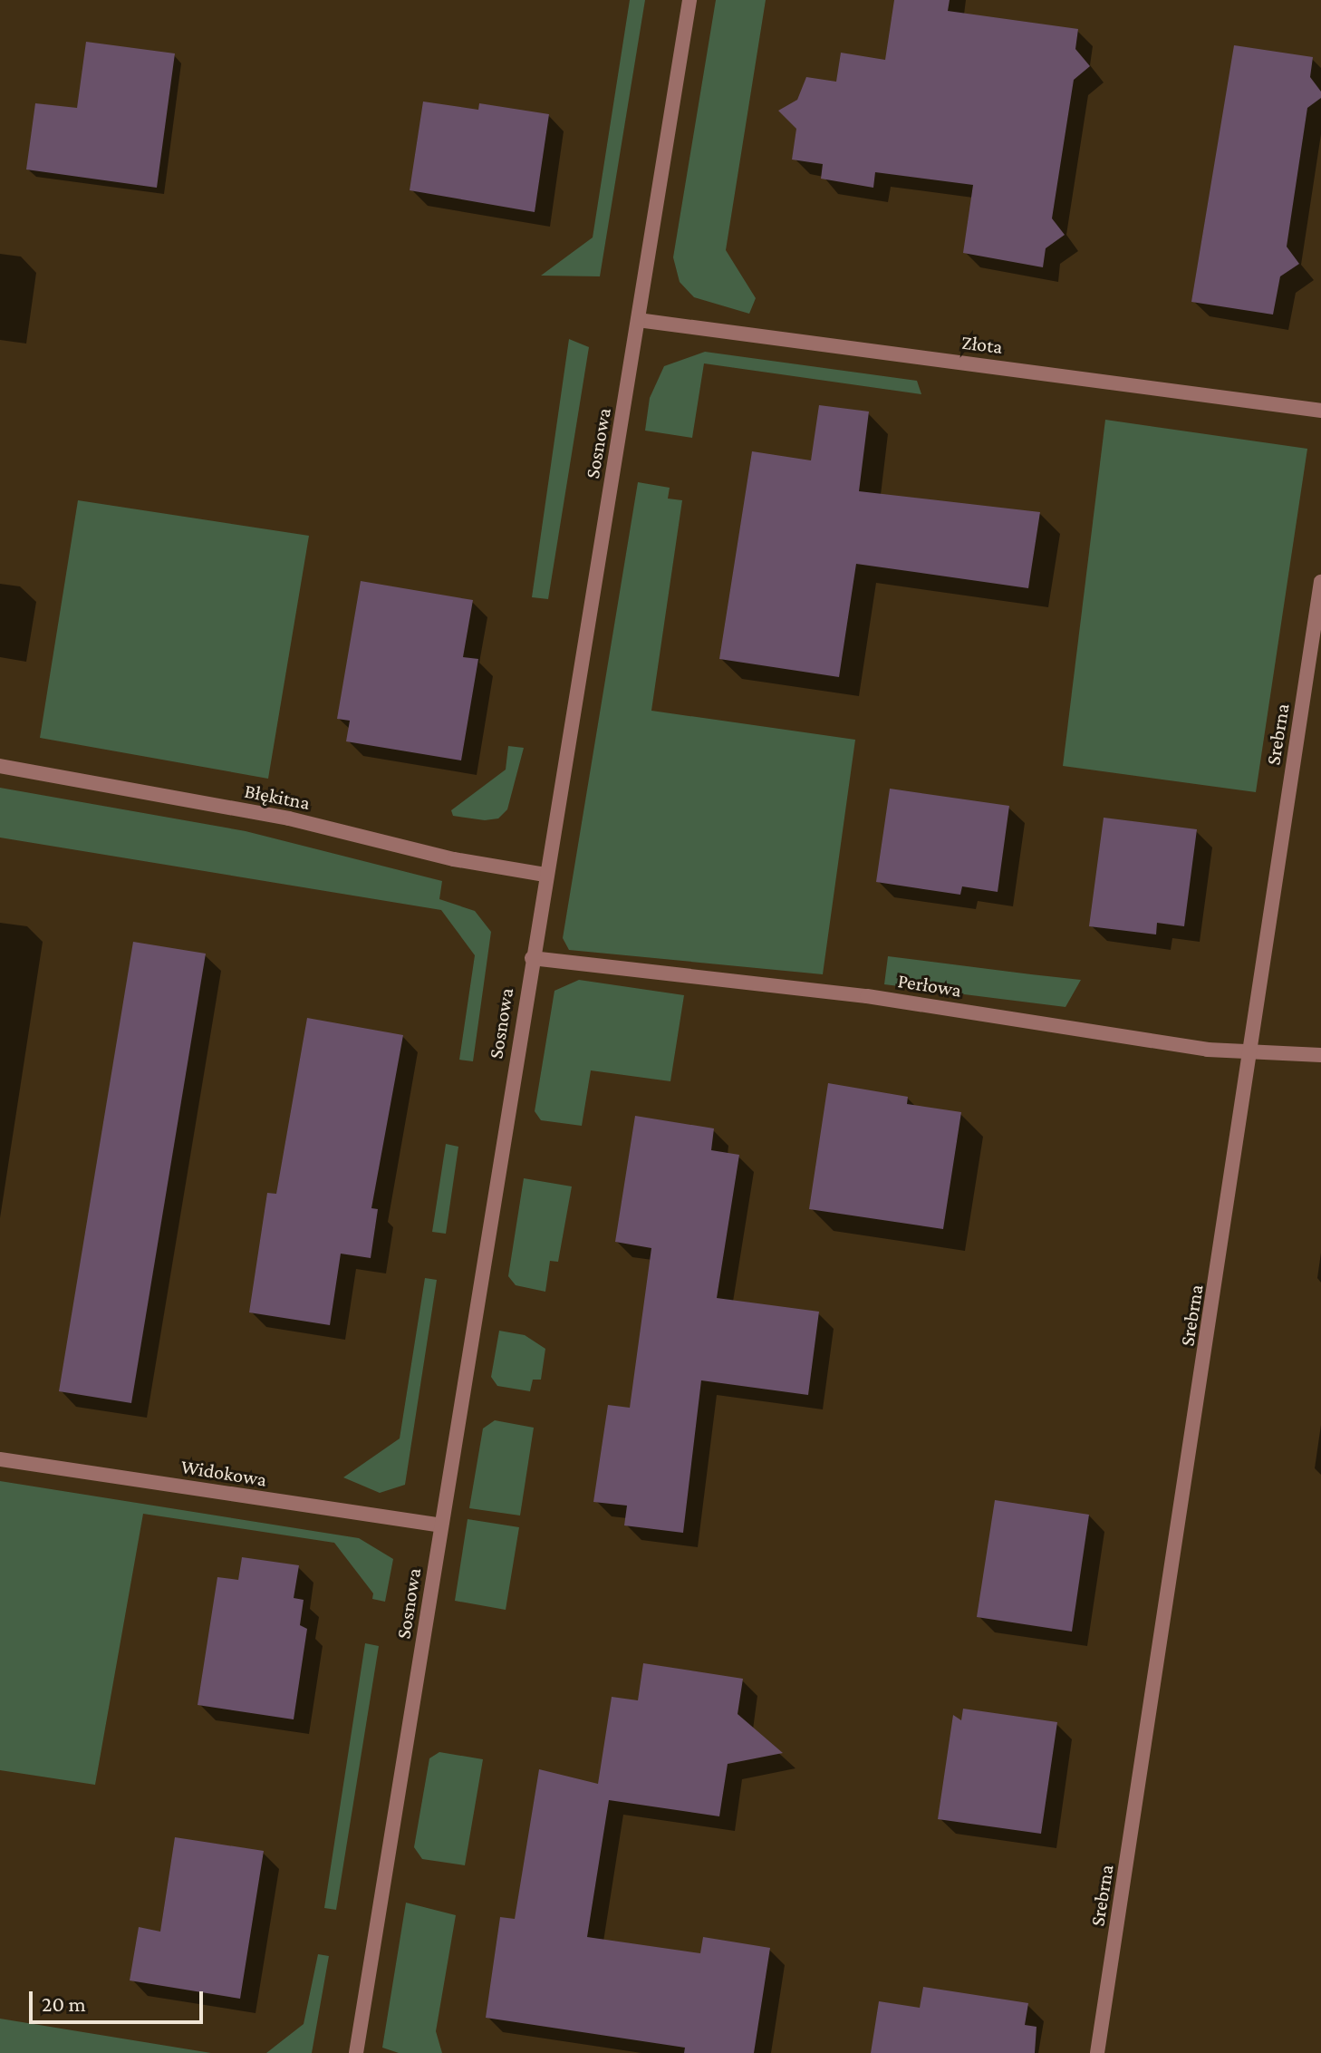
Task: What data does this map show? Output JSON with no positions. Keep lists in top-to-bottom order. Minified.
{"streets":{"street":["Złota","Sosnowa","Srebrna","Błękitna","Perłowa","Widokowa"]},"crossings":[["Złota","Sosnowa"],["Sosnowa","Błękitna"],["Sosnowa","Perłowa"],["Sosnowa","Widokowa"],["Srebrna","Perłowa"]],"scale_bar":"20 m"}
